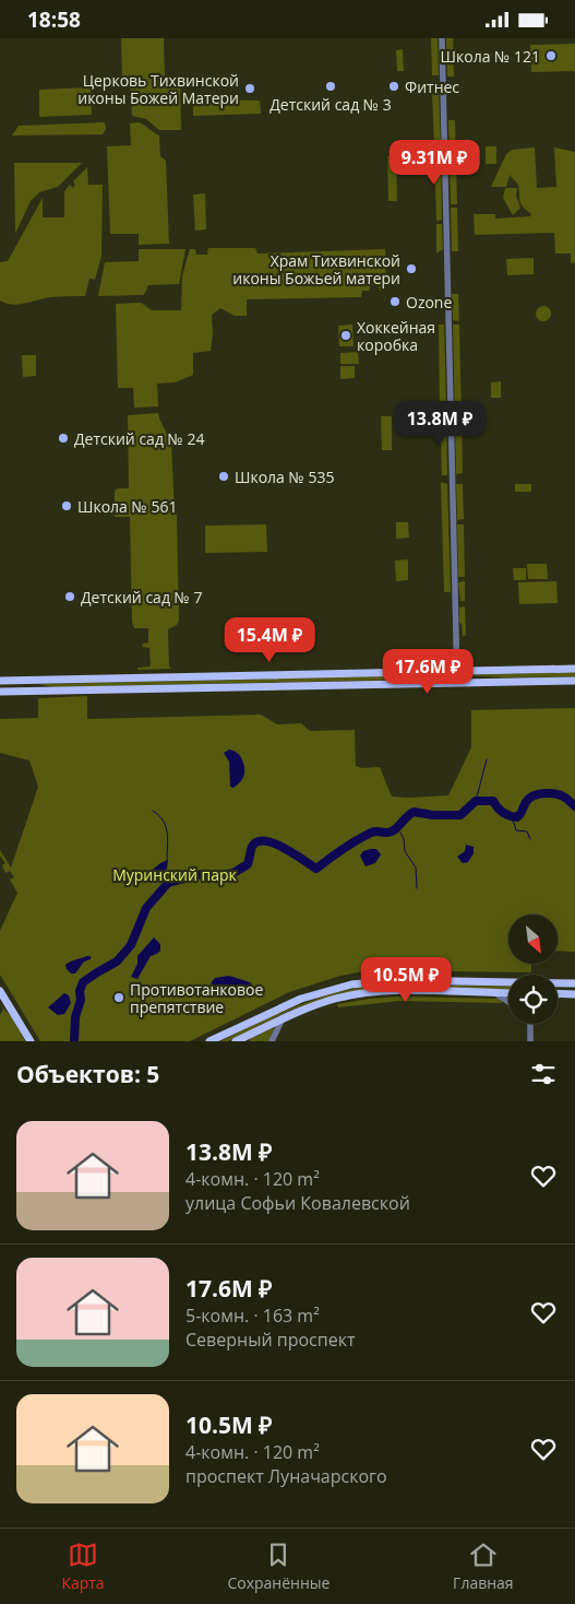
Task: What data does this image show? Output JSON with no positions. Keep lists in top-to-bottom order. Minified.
{"parks":["Муринский парк"],"places":["Школа № 121","Детский сад № 3","Фитнес","Церковь Тихвинской иконы Божей Матери","Храм Тихвинской иконы Божьей матери","Ozone","Хоккейная коробка","Детский сад № 24","Школа № 535","Школа № 561","Детский сад № 7","Противотанковое препятствие"],"north":"bottom right","page":{"status":"18:58","price":["9.31M ₽","13.8M ₽","15.4M ₽","17.6M ₽","10.5M ₽"],"heading":"Объектов: 5","list":[{"name":"13.8M ₽","note":"4-комн. · 120 m² · улица Софьи Ковалевской"},{"name":"17.6M ₽","note":"5-комн. · 163 m² · Северный проспект"},{"name":"10.5M ₽","note":"4-комн. · 120 m² · проспект Луначарского"}],"tabs":["Карта","Сохранённые","Главная"]}}
